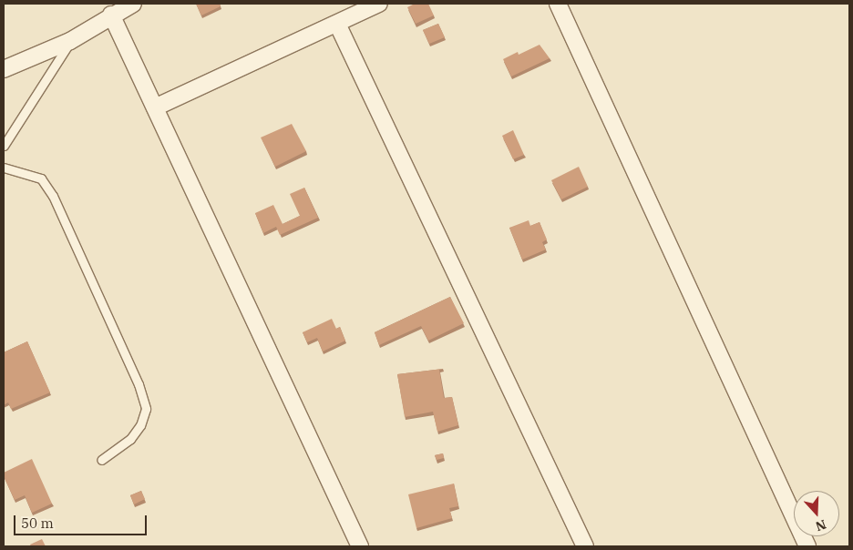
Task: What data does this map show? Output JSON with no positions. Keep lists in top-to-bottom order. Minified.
{"scale_bar":"50 m","north":"bottom"}
